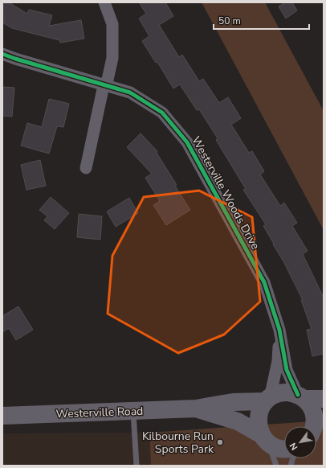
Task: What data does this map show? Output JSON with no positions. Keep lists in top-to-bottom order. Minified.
{"streets":{"main road":["Westerville Road"],"street":["Westerville Woods Drive"]},"crossings":[["Westerville Woods Drive","Westerville Road"]],"places":["Kilbourne Run Sports Park"],"scale_bar":"50 m","north":"bottom left"}
